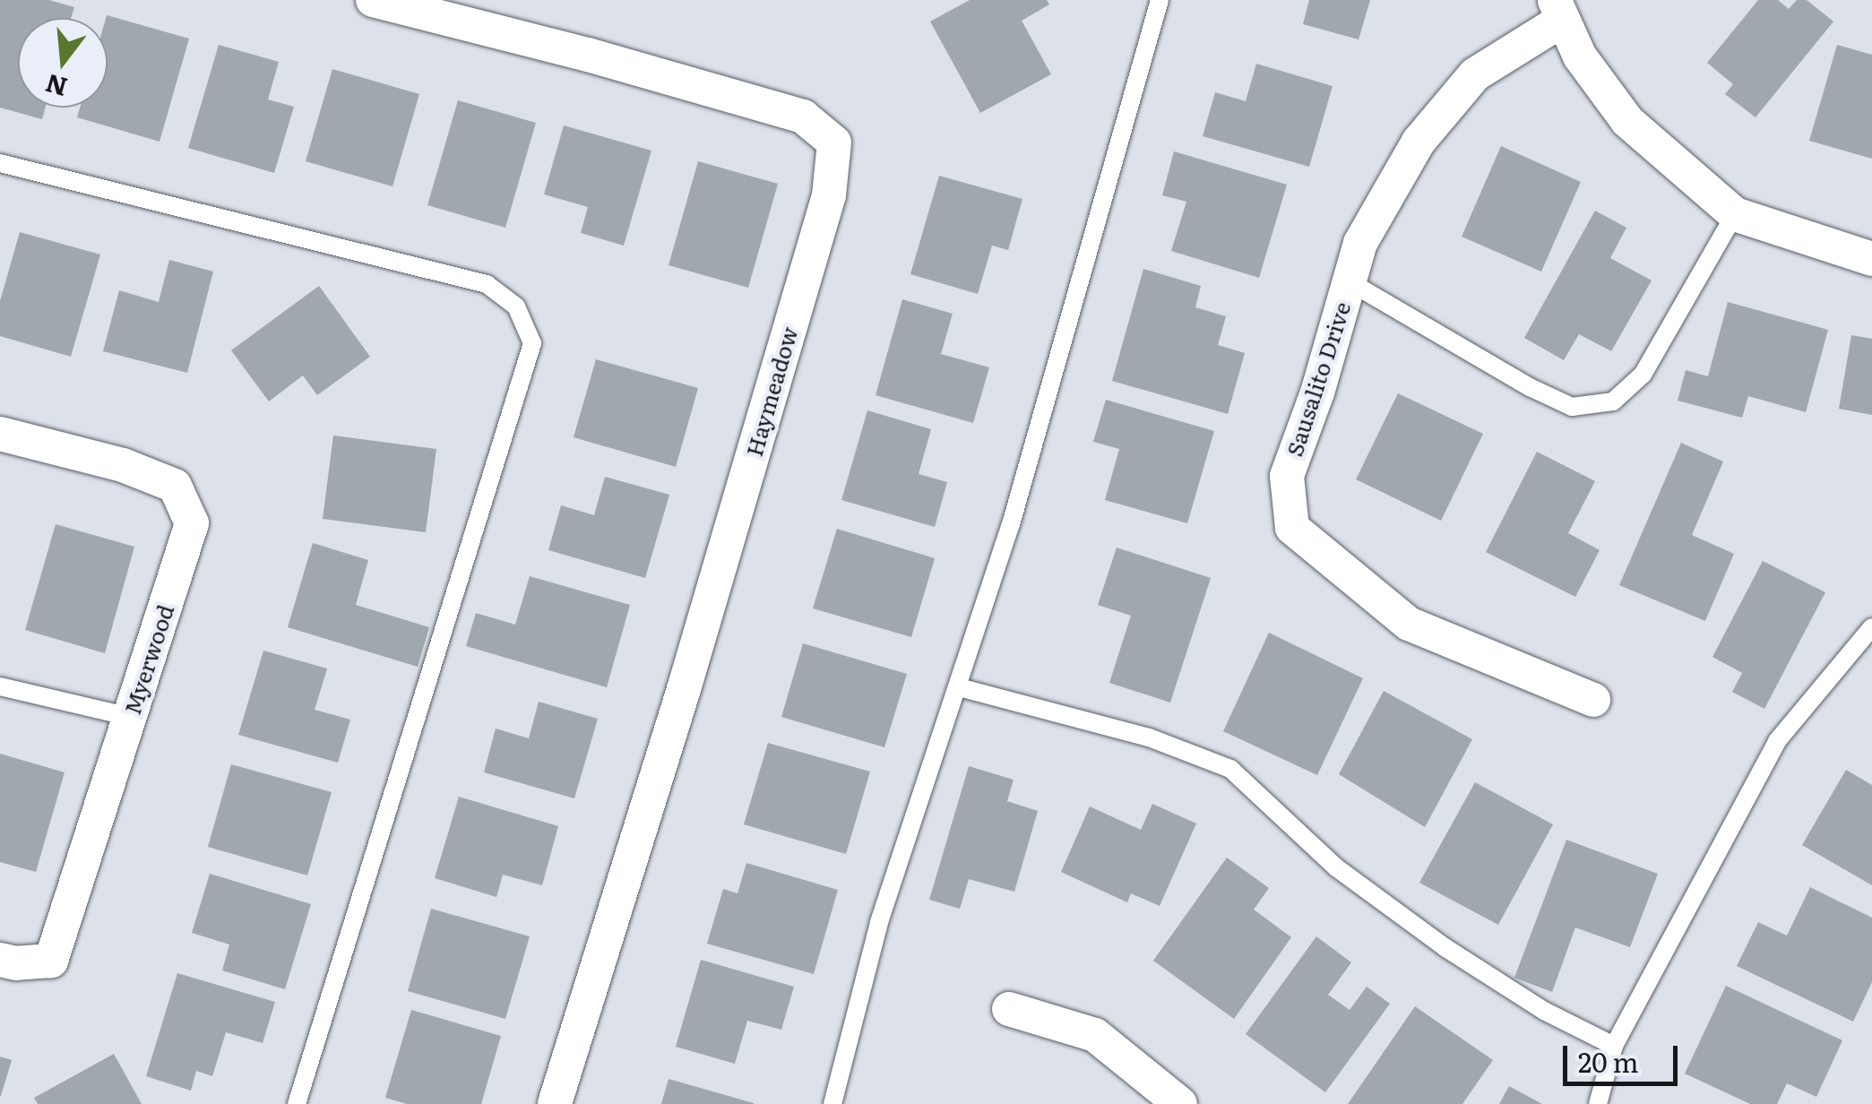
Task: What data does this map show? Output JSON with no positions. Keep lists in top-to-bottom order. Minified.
{"streets":{"street":["Sausalito Drive","Haymeadow","Myerwood"]},"scale_bar":"20 m","north":"bottom"}
